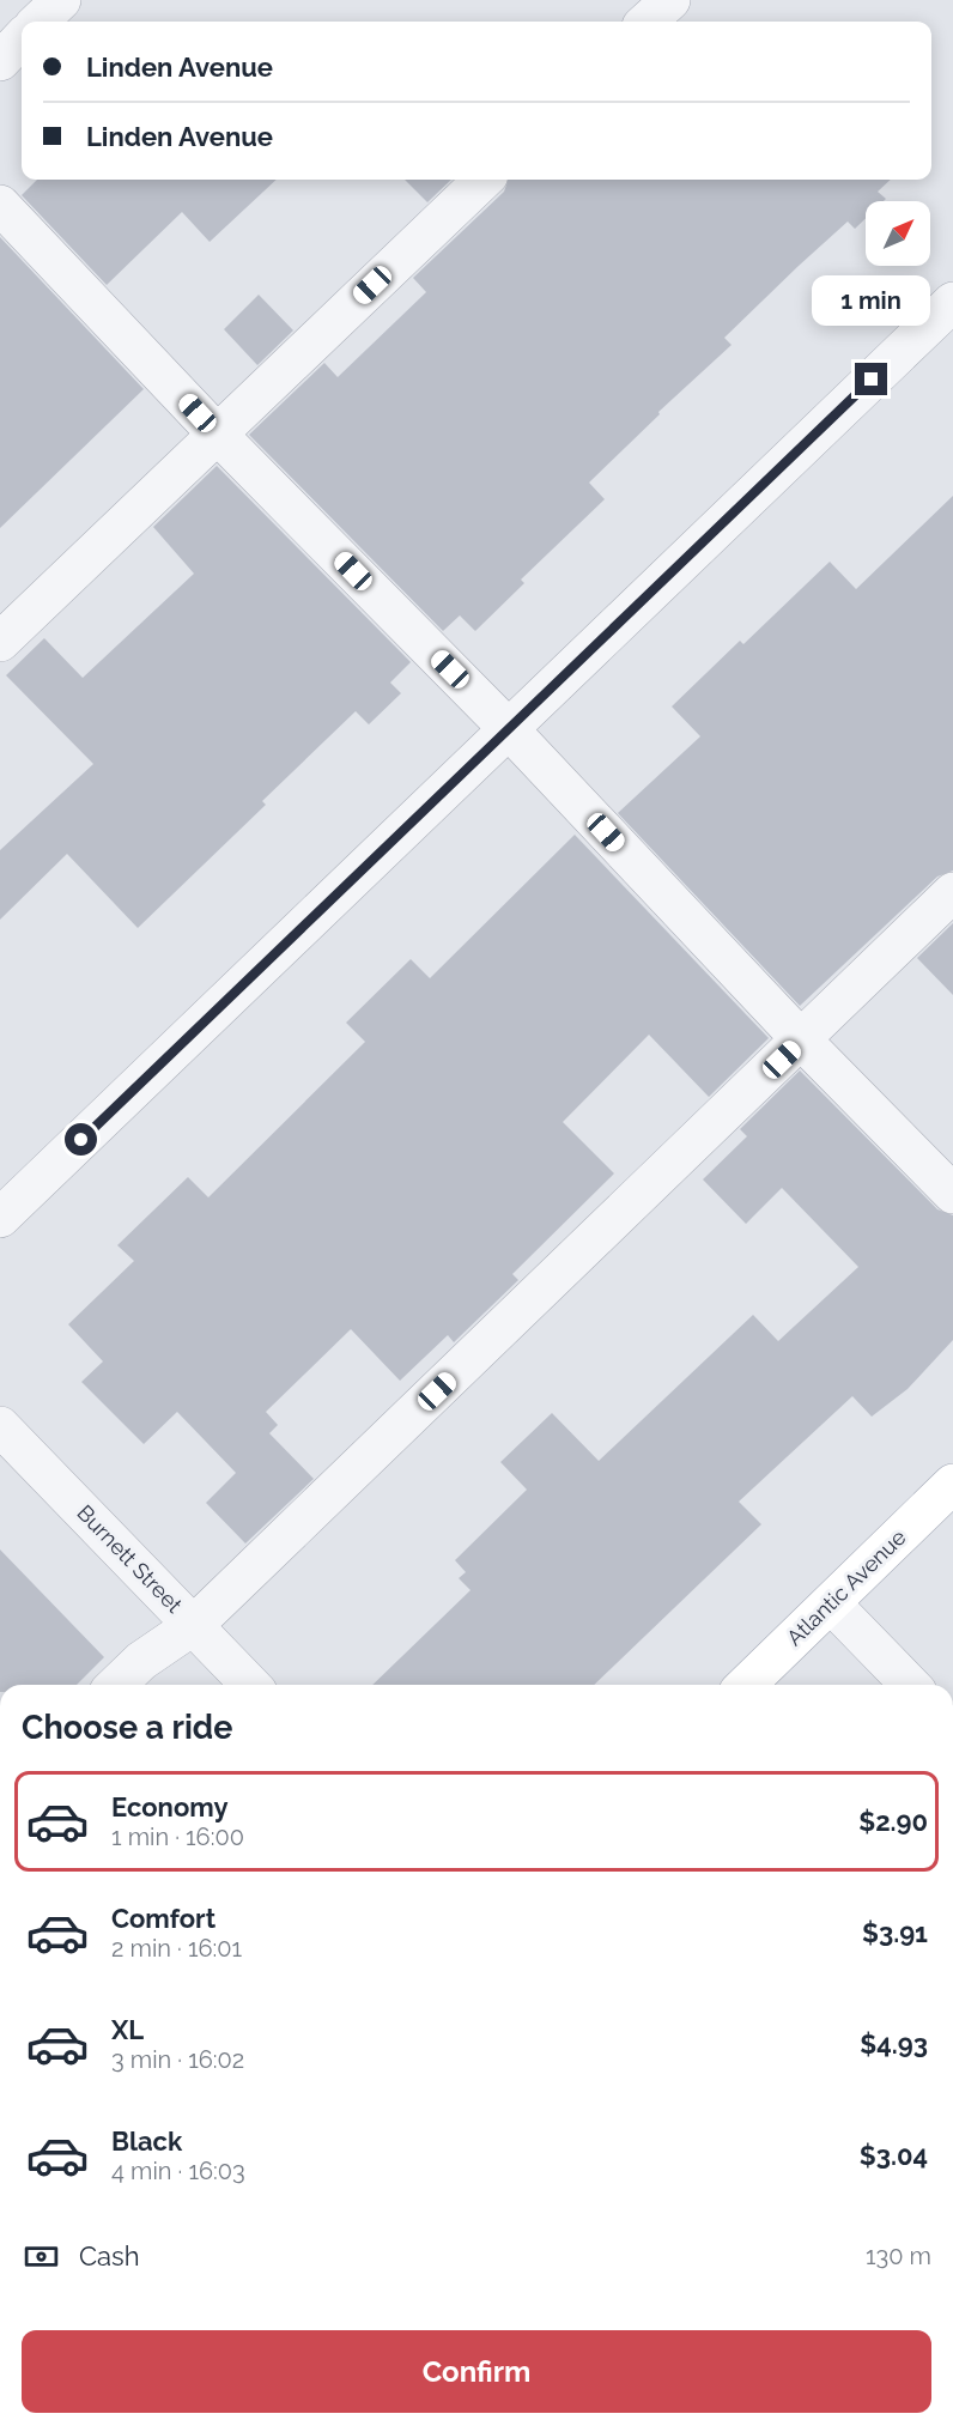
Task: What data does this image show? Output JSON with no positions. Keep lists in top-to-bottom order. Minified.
{"streets":{"main road":["Atlantic Avenue"],"street":["Burnett Street"]},"north":"top right","page":{"banner":["Linden Avenue","Linden Avenue"],"bubble":"1 min","heading":"Choose a ride","list":[{"name":"Economy","note":"1 min · 16:00","value":"$2.90"},{"name":"Comfort","note":"2 min · 16:01","value":"$3.91"},{"name":"XL","note":"3 min · 16:02","value":"$4.93"},{"name":"Black","note":"4 min · 16:03","value":"$3.04"}],"pay":["Cash","130 m"],"buttons":"Confirm"}}
